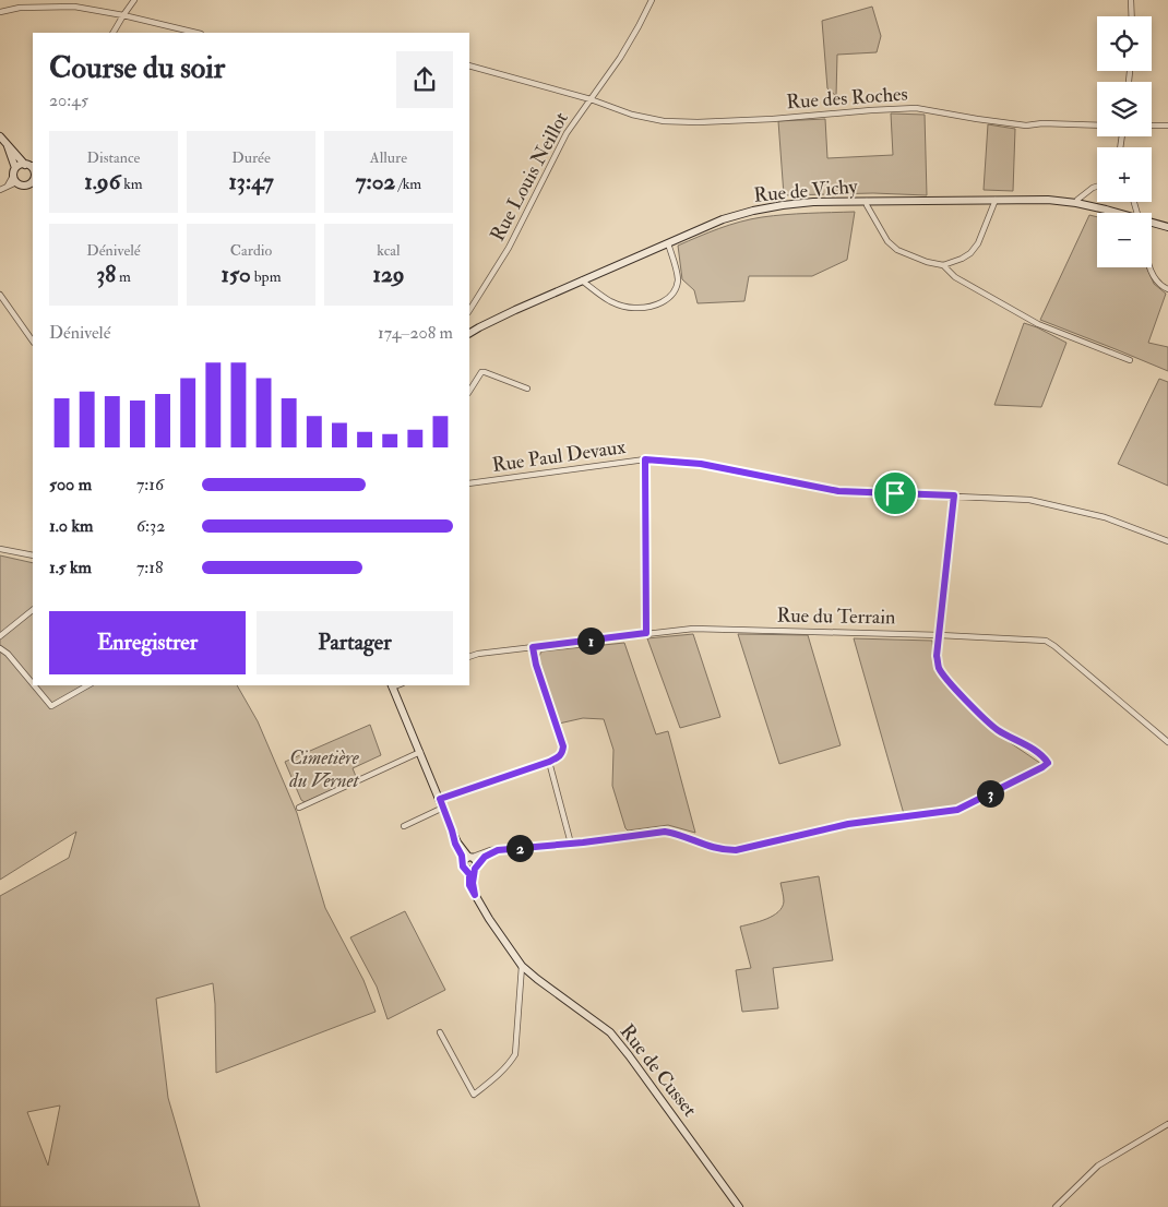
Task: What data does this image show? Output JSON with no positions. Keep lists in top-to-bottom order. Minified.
{"streets":{"street":["Rue des Roches","Rue Louis Neillot","Rue de Vichy","Rue Paul Devaux","Rue du Terrain","Rue de Cusset"]},"crossings":[["Rue des Roches","Rue Louis Neillot"]],"parks":["Cimetière du Vernet"],"page":{"map_buttons":["+","−"],"heading":["Course du soir","20:45"],"stats":[["Distance","1.96 km"],["Durée","13:47"],["Allure","7:02 /km"],["Dénivelé","38 m"],["Cardio","150 bpm"],["kcal","129"]],"chart":["Dénivelé","174–208 m"],"list":[{"name":"500 m","note":"7:16"},{"name":"1.0 km","note":"6:32"},{"name":"1.5 km","note":"7:18"}],"buttons":["Enregistrer","Partager"],"pins":["1","3","2"]}}
